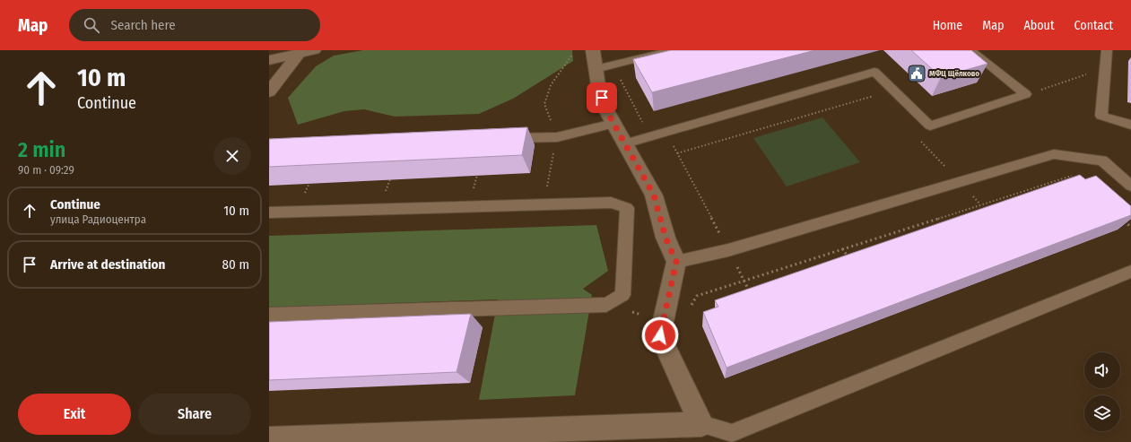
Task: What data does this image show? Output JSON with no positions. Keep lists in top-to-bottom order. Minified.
{"places":{"public building":["МФЦ Щёлково"]},"page":{"header":"Map","search":"Search here","nav":["Home","Map","About","Contact"],"turn":["10 m","Continue"],"heading":["2 min","90 m · 09:29"],"list":[{"name":"Continue","note":"улица Радиоцентра","value":"10 m"},{"name":"Arrive at destination","value":"80 m"}],"buttons":["Exit","Share"]}}
